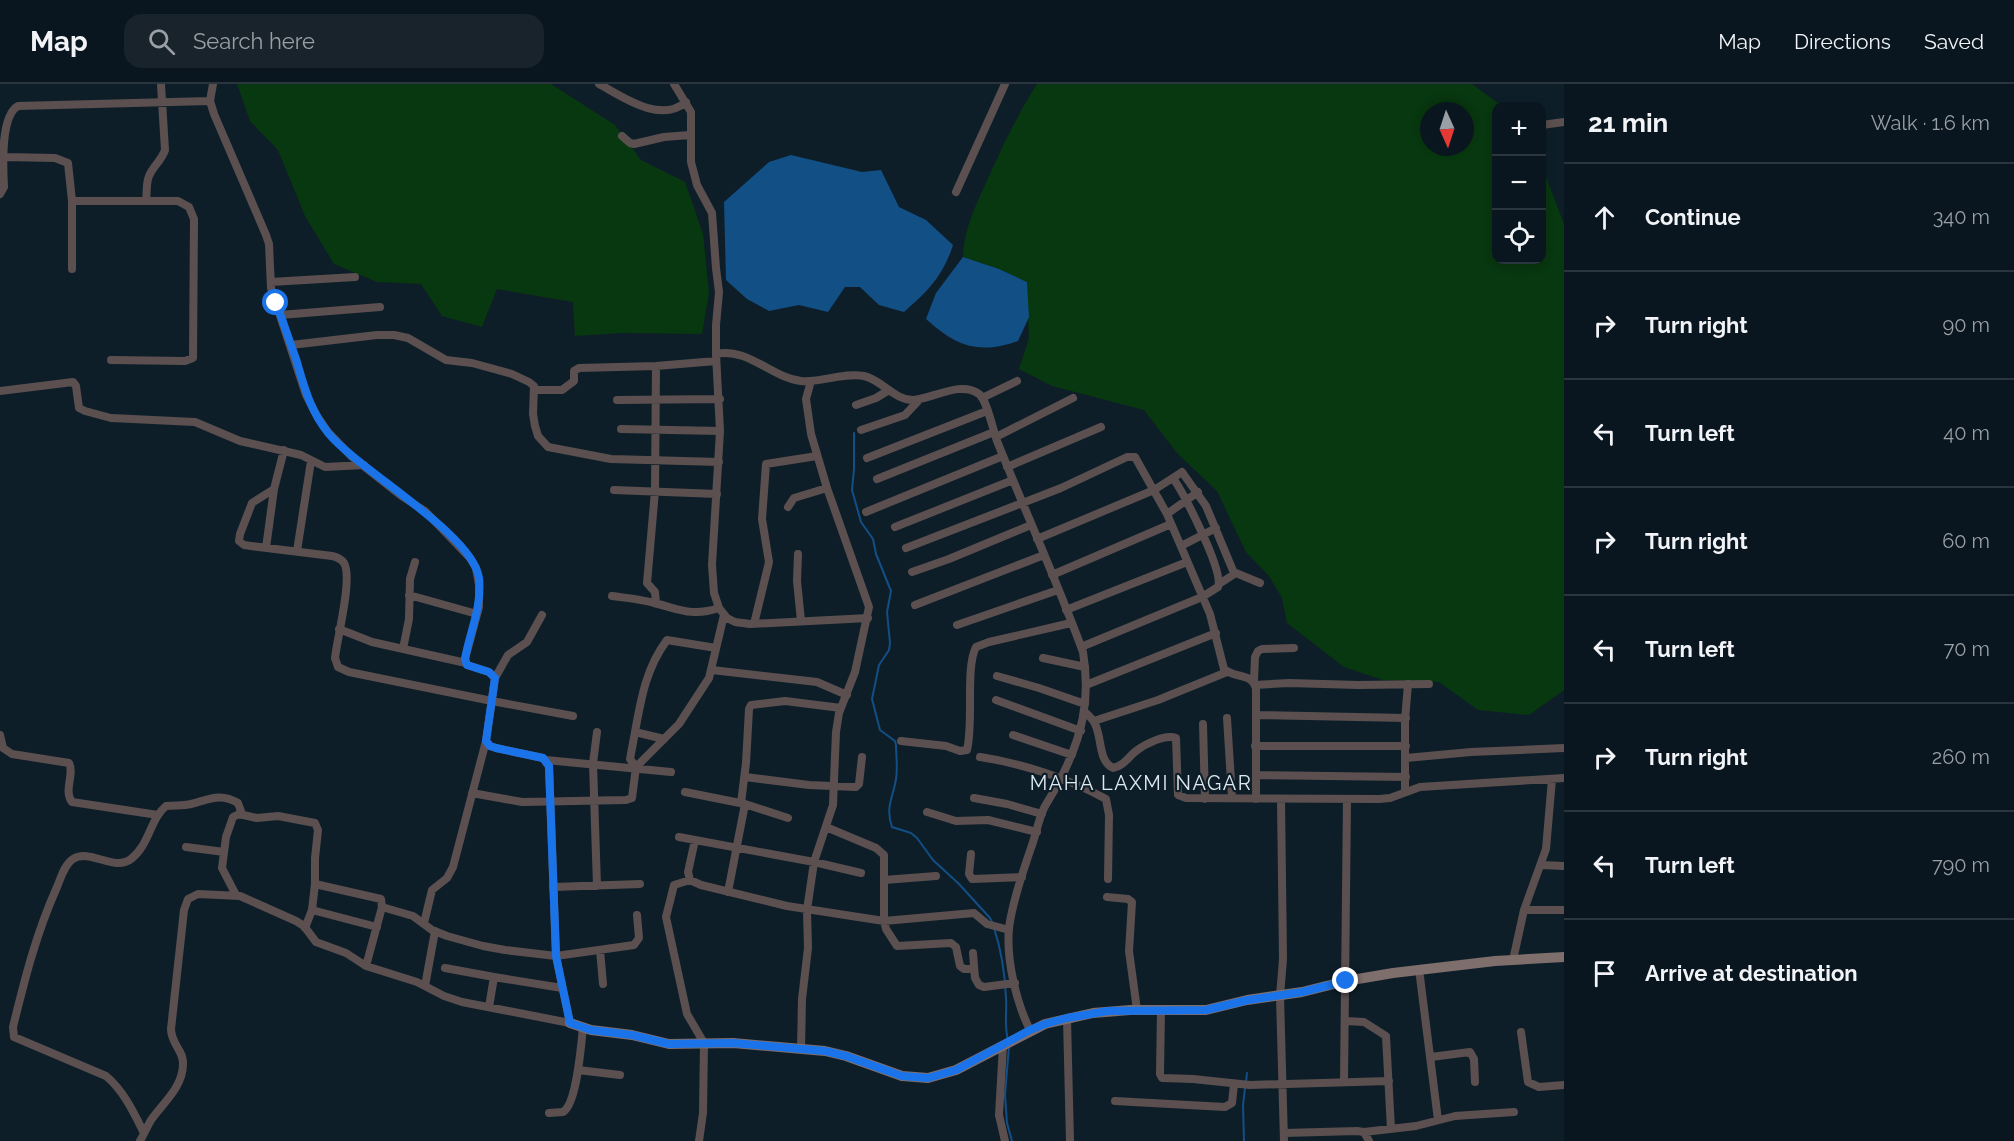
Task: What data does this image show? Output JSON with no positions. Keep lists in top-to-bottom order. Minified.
{"districts":["MAHA LAXMI NAGAR"],"north":"bottom","page":{"header":"Map","search":"Search here","nav":["Map","Directions","Saved"],"heading":["21 min","Walk · 1.6 km"],"map_buttons":["+","−"],"list":[["Continue","340 m"],["Turn right","90 m"],["Turn left","40 m"],["Turn right","60 m"],["Turn left","70 m"],["Turn right","260 m"],["Turn left","790 m"],"Arrive at destination"]}}
